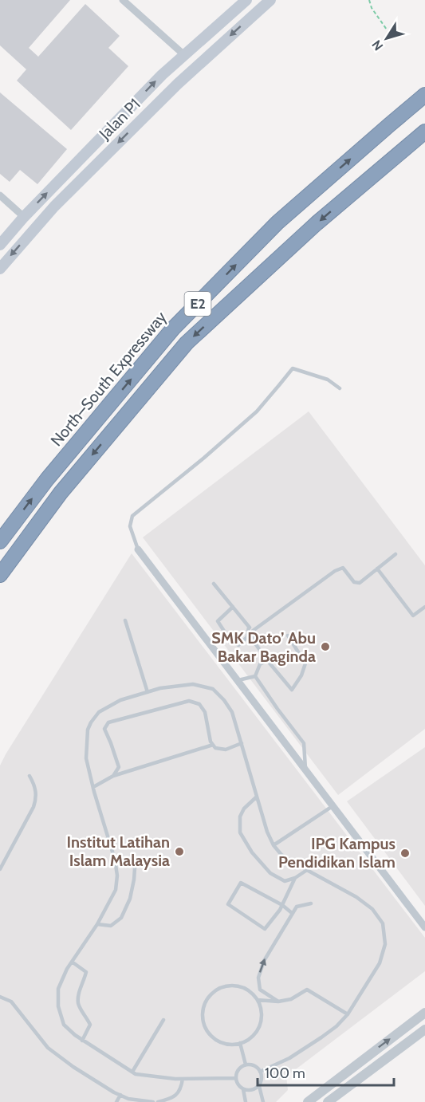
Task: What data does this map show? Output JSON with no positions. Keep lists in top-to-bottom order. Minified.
{"streets":{"highway":["E2","North–South Expressway"],"main road":["Jalan P1"]},"places":["SMK Dato’ Abu Bakar Baginda","Institut Latihan Islam Malaysia","IPG Kampus Pendidikan Islam"],"scale_bar":"100 m","north":"bottom left"}
